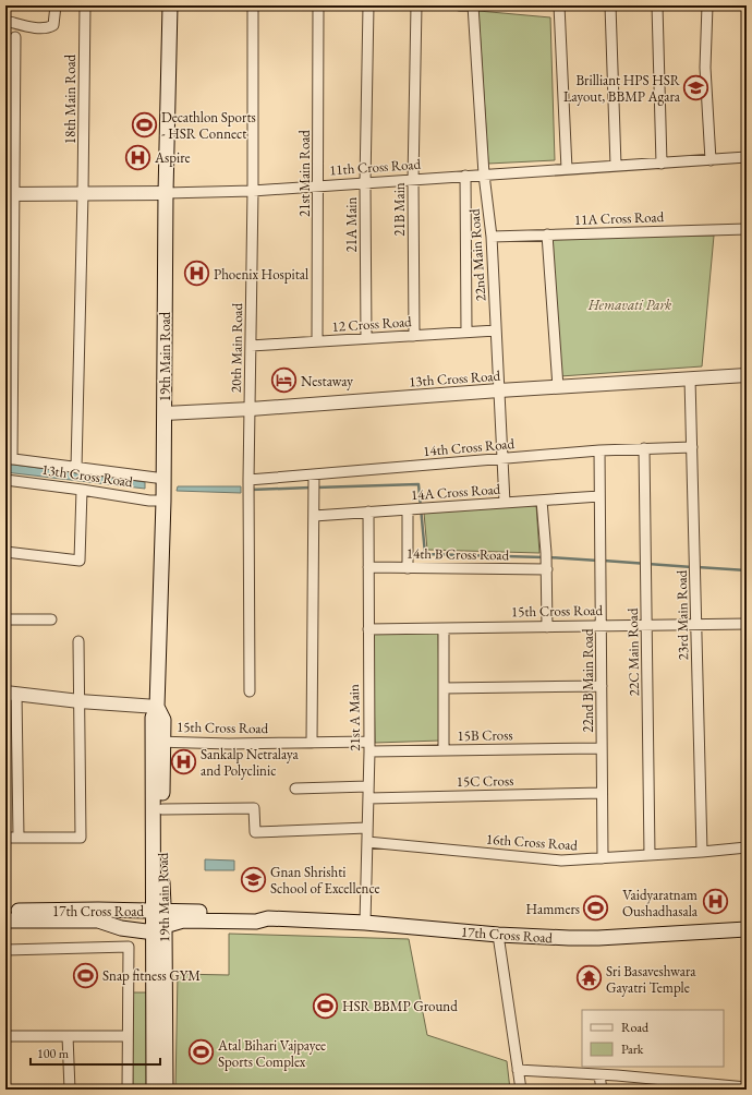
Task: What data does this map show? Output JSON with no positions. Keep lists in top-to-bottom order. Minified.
{"streets":{"main road":["19th Main Road","17th Cross Road"],"street":["18th Main Road","11th Cross Road","21st Main Road","21B Main","11A Cross Road","21A Main","22nd Main Road","12 Cross Road","20th Main Road","13th Cross Road","14th Cross Road","14A Cross Road","14th B Cross Road","15th Cross Road","23rd Main Road","22C Main Road","22nd B Main Road","21st A Main","15B Cross","15C Cross","16th Cross Road"]},"crossings":[["18th Main Road","11th Cross Road"],["11th Cross Road","21st Main Road"],["11th Cross Road","21B Main"],["11th Cross Road","21A Main"],["11th Cross Road","22nd Main Road"],["11th Cross Road","20th Main Road"],["11th Cross Road","19th Main Road"],["21st Main Road","12 Cross Road"],["21B Main","12 Cross Road"],["11A Cross Road","22nd Main Road"],["21A Main","12 Cross Road"],["22nd Main Road","12 Cross Road"],["22nd Main Road","13th Cross Road"],["22nd Main Road","14th Cross Road"],["22nd Main Road","14A Cross Road"],["12 Cross Road","20th Main Road"],["20th Main Road","13th Cross Road"],["20th Main Road","14th Cross Road"],["19th Main Road","13th Cross Road"],["19th Main Road","15th Cross Road"],["19th Main Road","17th Cross Road"],["13th Cross Road","23rd Main Road"],["14th Cross Road","23rd Main Road"],["14th Cross Road","22C Main Road"],["14th Cross Road","22nd B Main Road"],["14A Cross Road","22nd B Main Road"],["14A Cross Road","21st A Main"],["14th B Cross Road","21st A Main"],["15th Cross Road","23rd Main Road"],["15th Cross Road","22C Main Road"],["15th Cross Road","22nd B Main Road"],["15th Cross Road","21st A Main"],["15th Cross Road","15B Cross"],["23rd Main Road","16th Cross Road"],["22C Main Road","16th Cross Road"],["22nd B Main Road","15B Cross"],["22nd B Main Road","15C Cross"],["22nd B Main Road","16th Cross Road"],["21st A Main","15B Cross"],["21st A Main","15C Cross"],["21st A Main","16th Cross Road"],["21st A Main","17th Cross Road"]],"parks":["Hemavati Park"],"places":{"school or university":["Brilliant HPS HSR Layout, BBMP Agara","Gnan Shrishti School of Excellence"],"sports":["Decathlon Sports - HSR Connect","Hammers","Snap fitness GYM","HSR BBMP Ground","Atal Bihari Vajpayee Sports Complex"],"hospital":["Aspire","Phoenix Hospital","Sankalp Netralaya and Polyclinic","Vaidyaratnam Oushadhasala"],"hotel":["Nestaway"],"temple":["Sri Basaveshwara Gayatri Temple"]},"legend":["Road","Park"],"scale_bar":"100 m"}
